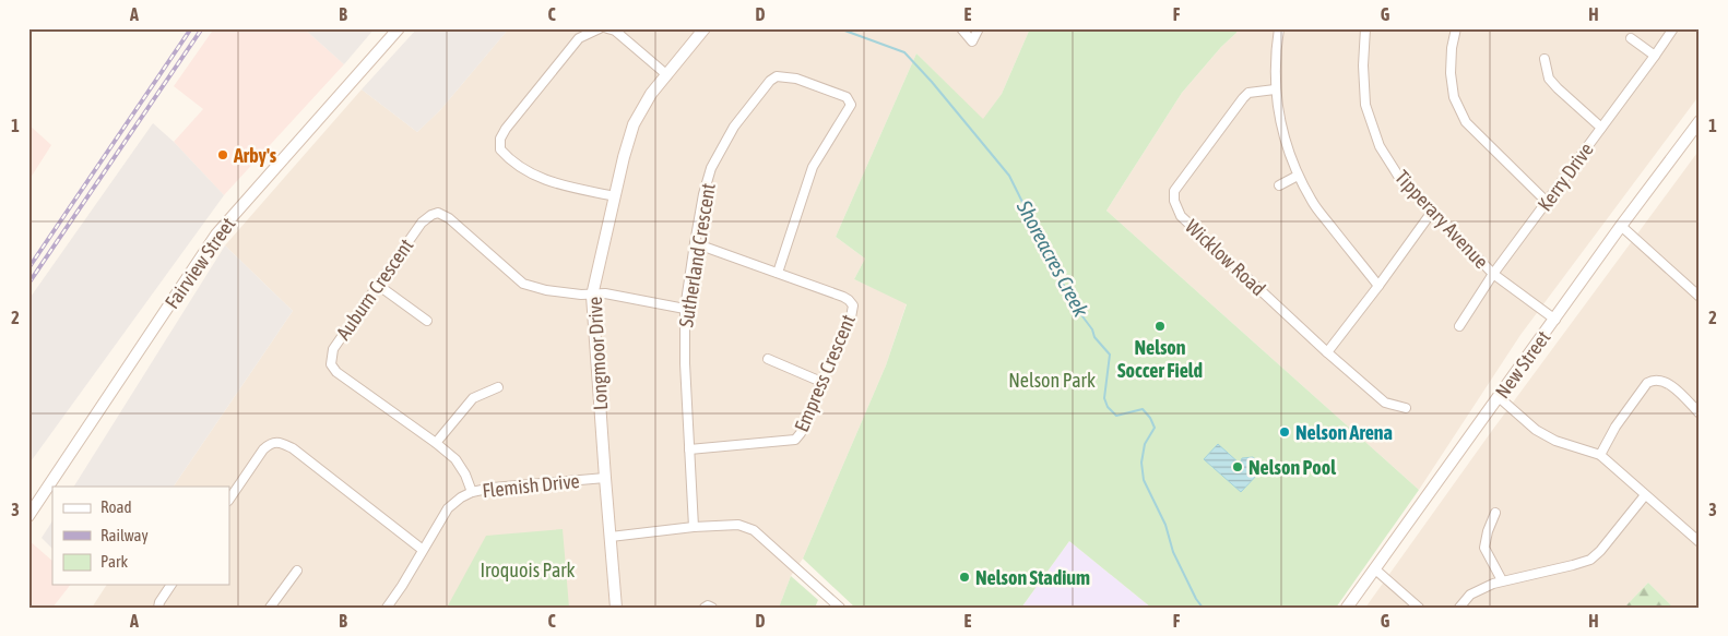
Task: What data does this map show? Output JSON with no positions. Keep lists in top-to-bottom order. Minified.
{"streets":{"main road":["Fairview Street","Longmoor Drive","New Street"],"street":["Kerry Drive","Tipperary Avenue","Sutherland Crescent","Wicklow Road","Auburn Crescent","Empress Crescent","Flemish Drive"]},"crossings":[["Kerry Drive","Tipperary Avenue"],["Tipperary Avenue","New Street"],["Sutherland Crescent","Empress Crescent"],["Auburn Crescent","Longmoor Drive"],["Auburn Crescent","Flemish Drive"],["Longmoor Drive","Flemish Drive"]],"water":["Shoreacres Creek"],"parks":["Nelson Park","Iroquois Park"],"places":["Arby's","Nelson Soccer Field","Nelson Arena","Nelson Pool","Nelson Stadium"],"legend":["Road","Railway","Park"],"grid":{"columns":["A","B","C","D","E","F","G","H"],"rows":["1","2","3"]}}
